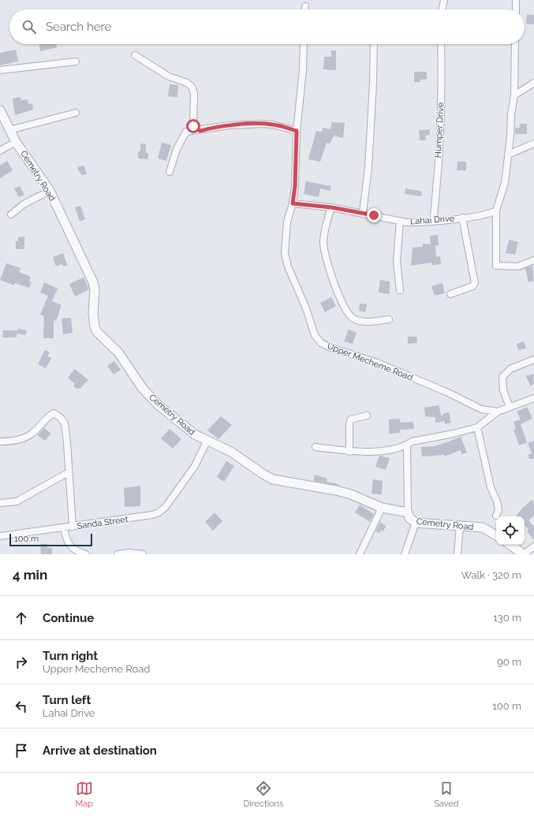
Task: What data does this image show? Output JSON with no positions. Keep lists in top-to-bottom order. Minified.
{"streets":{"street":["Humper Drive","Cemetry Road","Lahai Drive","Upper Mecheme Road","Sanda Street"]},"crossings":[["Humper Drive","Lahai Drive"],["Cemetry Road","Sanda Street"],["Lahai Drive","Upper Mecheme Road"]],"scale_bar":"100 m","page":{"search":"Search here","scale":"100 m","heading":["4 min","Walk · 320 m"],"list":[["Continue","130 m"],["Turn right","Upper Mecheme Road","90 m"],["Turn left","Lahai Drive","100 m"],"Arrive at destination"],"nav":["Map","Directions","Saved"]}}
